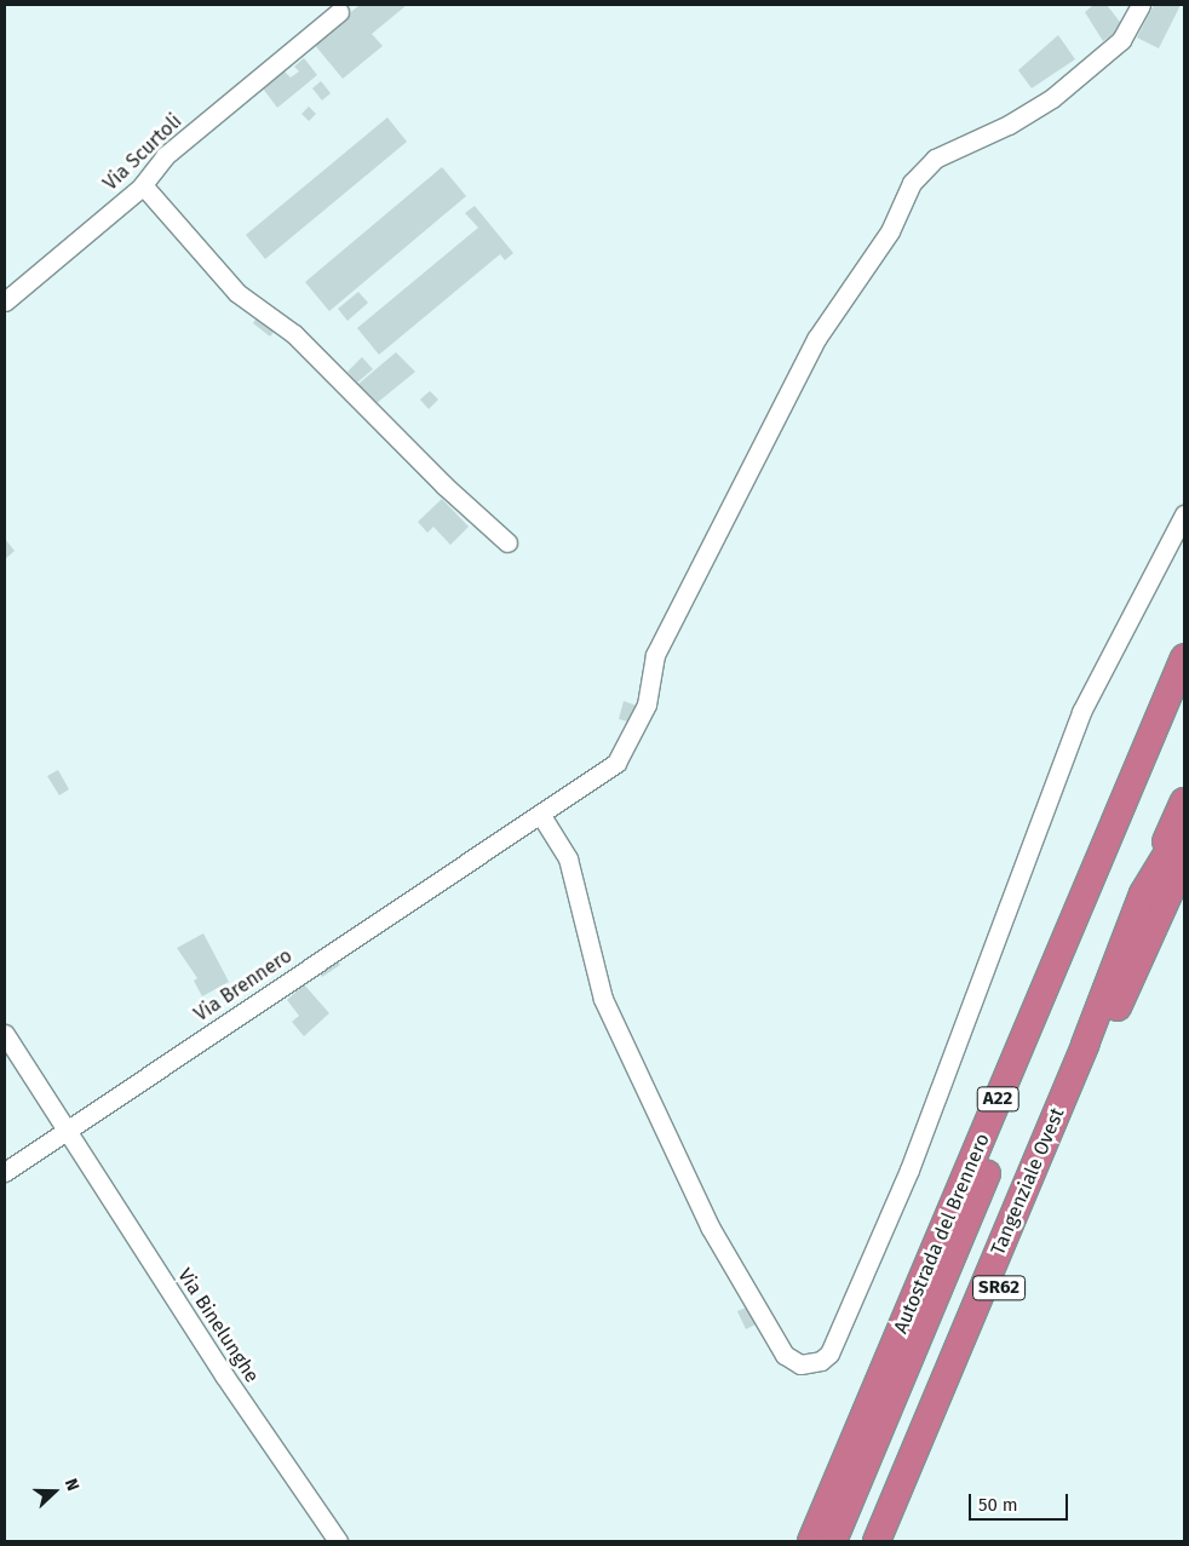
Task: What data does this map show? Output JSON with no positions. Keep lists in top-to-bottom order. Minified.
{"streets":{"highway":["A22","Tangenziale Ovest","Autostrada del Brennero","SR62"],"street":["Via Scurtoli","Via Brennero","Via Binelunghe"]},"crossings":[["Via Brennero","Via Binelunghe"]],"scale_bar":"50 m","north":"right"}
